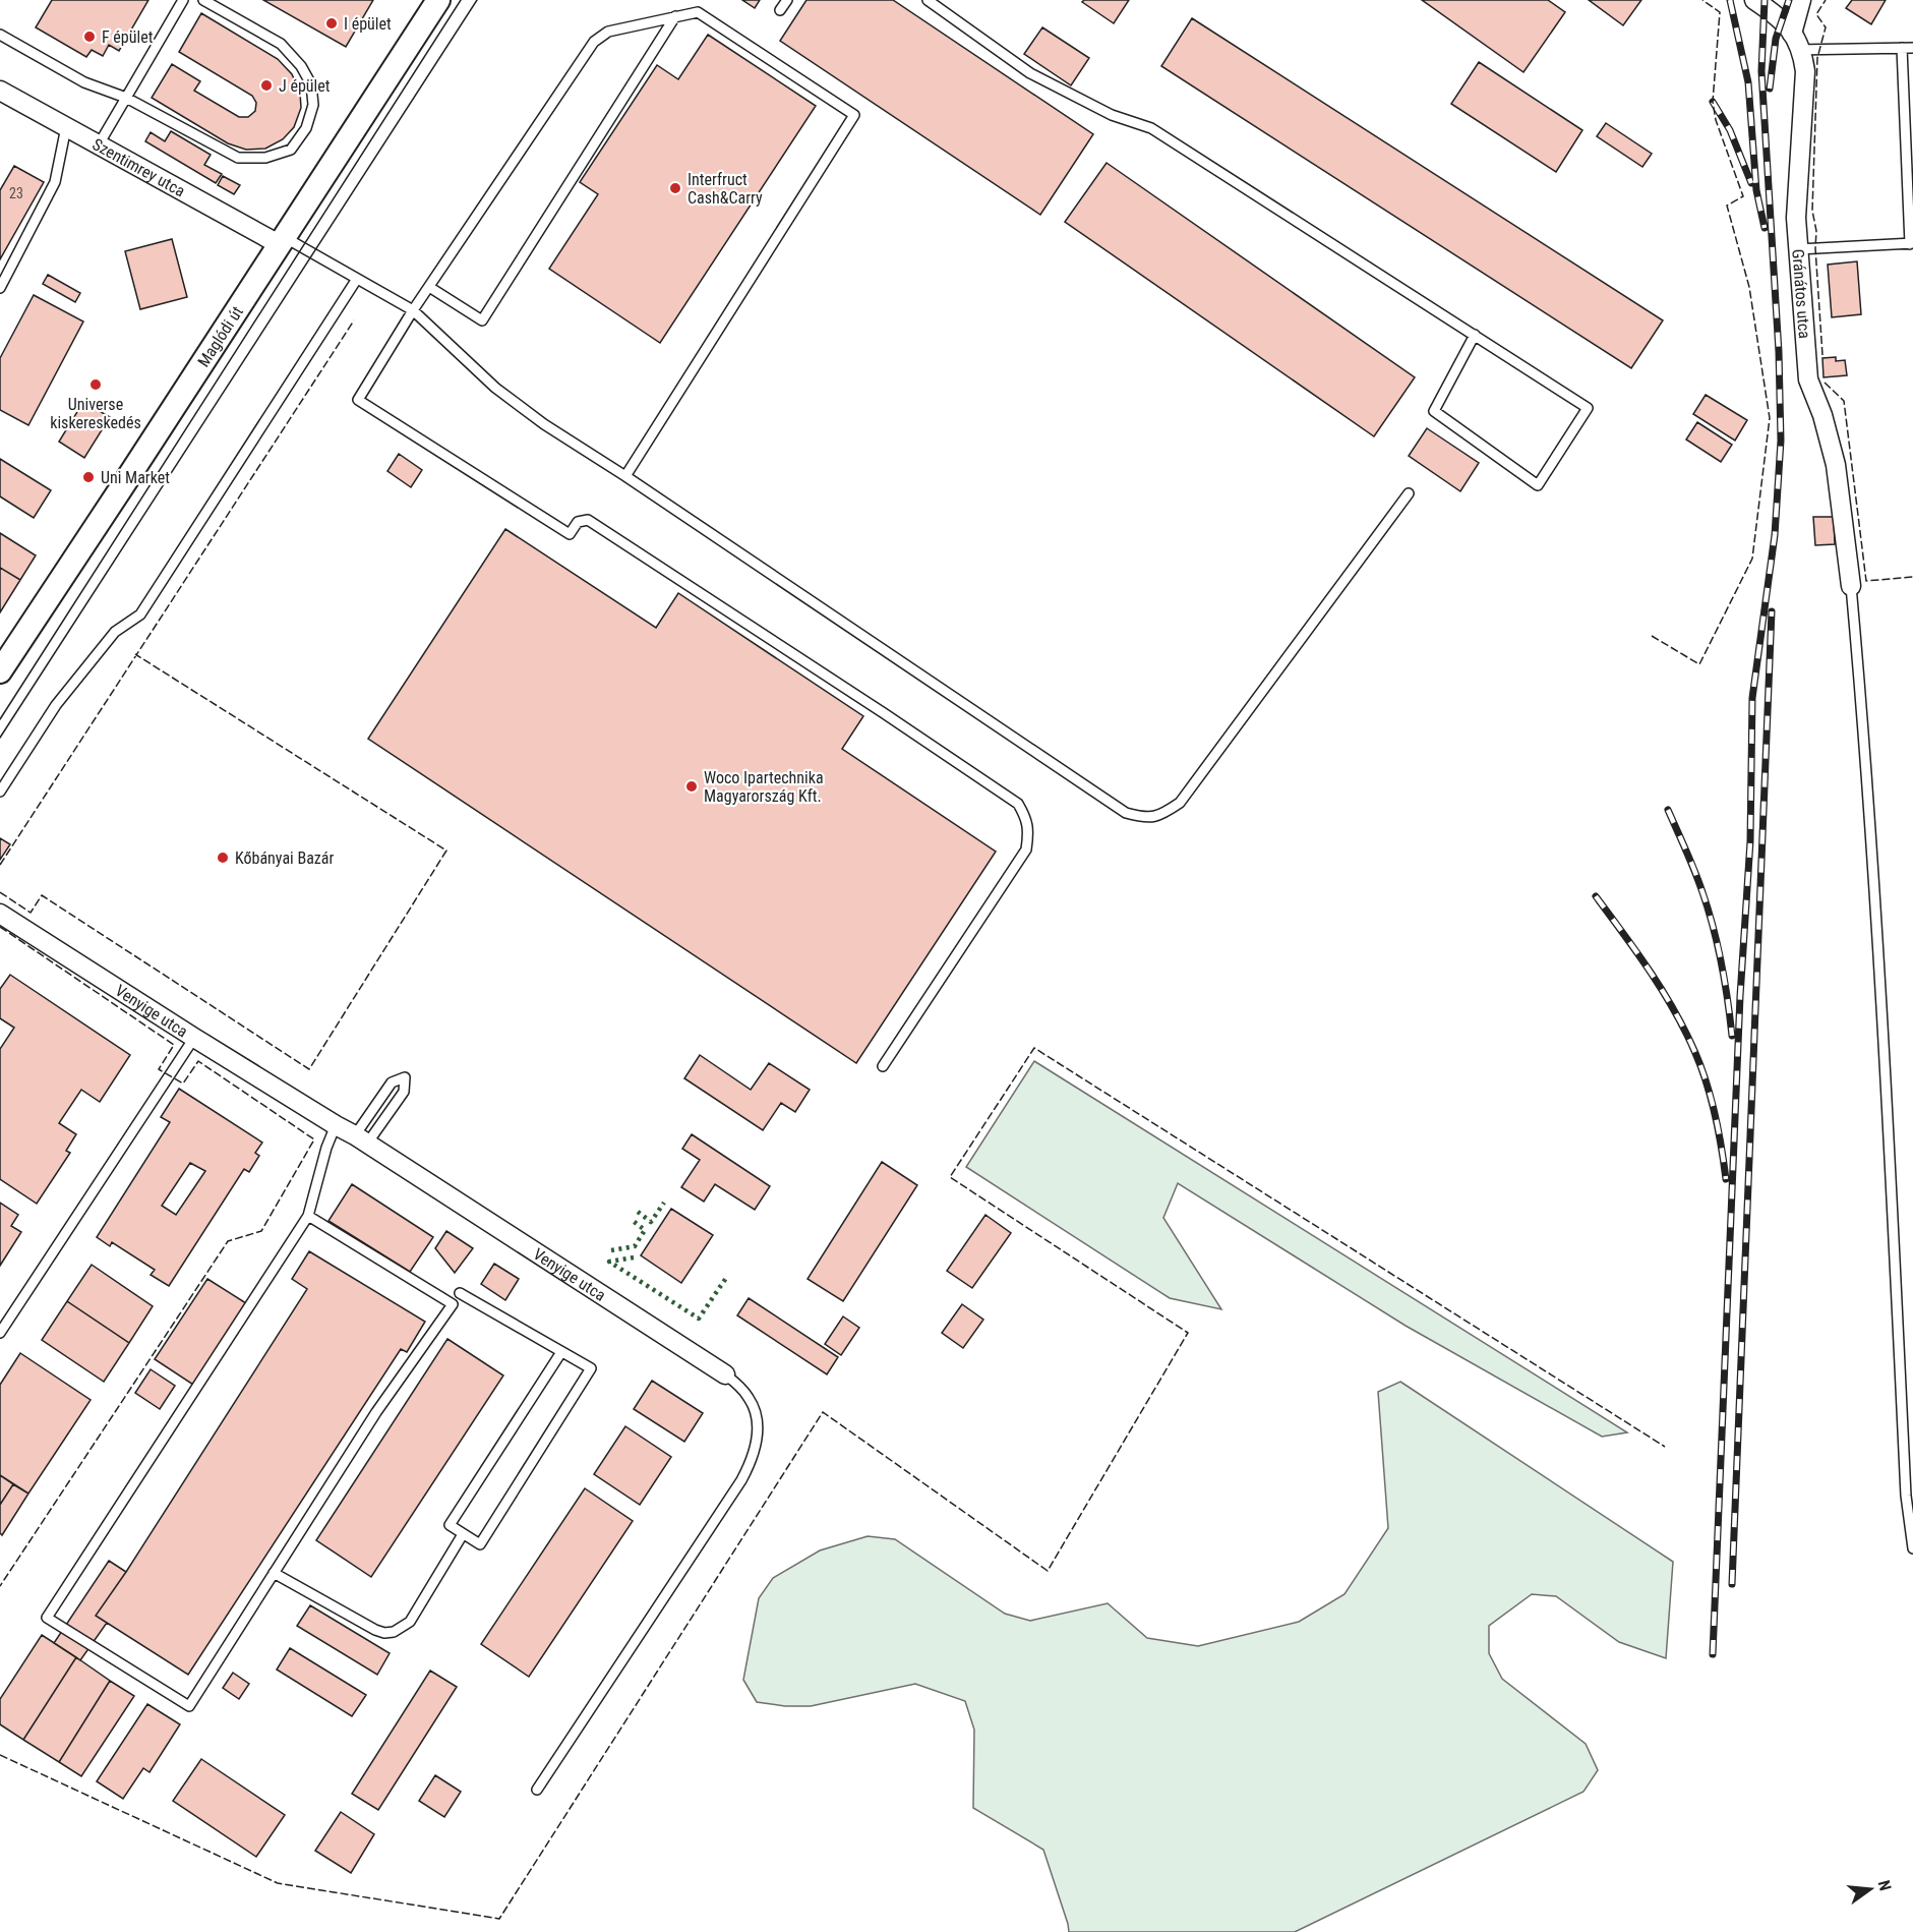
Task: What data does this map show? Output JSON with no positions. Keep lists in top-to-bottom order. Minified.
{"streets":{"street":["Szentimrey utca","Gránátos utca","Maglódi út","Venyige utca"]},"crossings":[["Szentimrey utca","Maglódi út"]],"places":["I épület","F épület","J épület","Interfruct Cash&Carry","Universe kiskereskedés","Uni Market","Woco Ipartechnika Magyarország Kft.","Kőbányai Bazár"],"house_numbers":["23"],"north":"right"}
